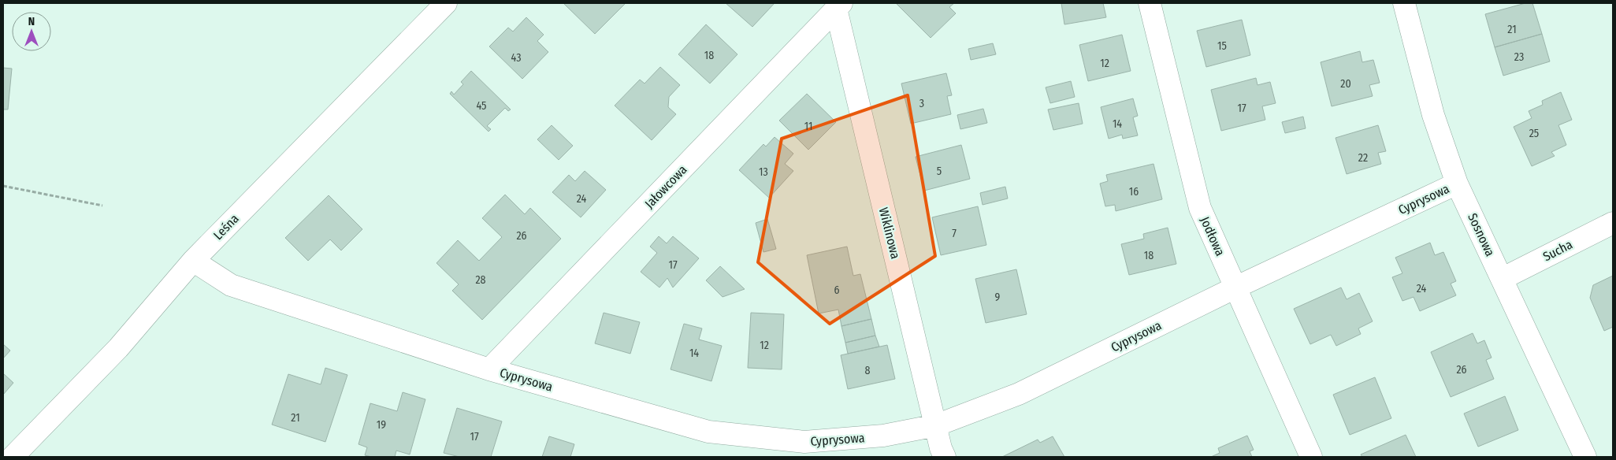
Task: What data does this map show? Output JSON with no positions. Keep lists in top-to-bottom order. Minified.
{"streets":{"street":["Jałowcowa","Cyprysowa","Leśna","Wiklinowa","Sosnowa","Jodłowa","Sucha"]},"crossings":[["Jałowcowa","Cyprysowa"],["Jałowcowa","Wiklinowa"],["Cyprysowa","Leśna"],["Cyprysowa","Wiklinowa"],["Cyprysowa","Sosnowa"],["Cyprysowa","Jodłowa"],["Sosnowa","Sucha"]],"house_numbers":["21","15","18","23","43","12","20","3","45","17","14","11","25","22","5","13","16","24","7","26","18","17","28","24","6","9","12","14","26","8","21","19","17"],"north":"top"}
